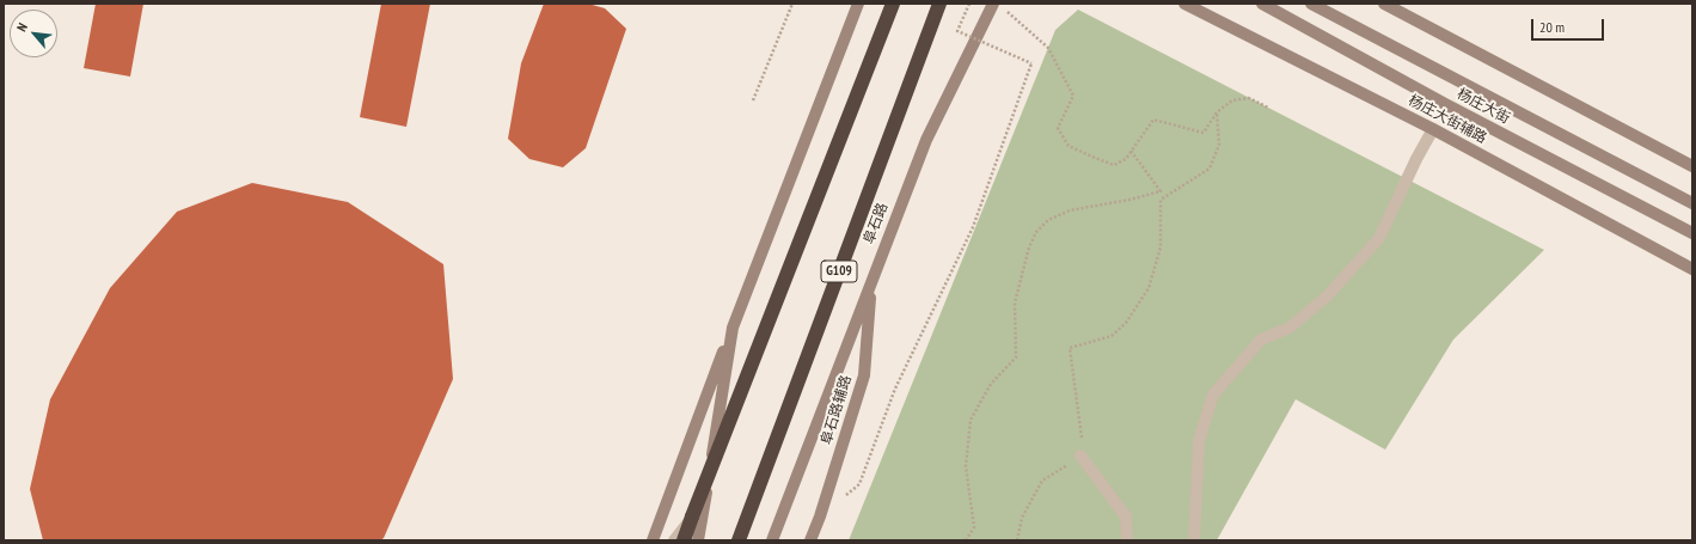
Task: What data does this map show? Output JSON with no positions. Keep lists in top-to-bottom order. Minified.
{"streets":{"highway":["阜石路","G109"],"main road":["杨庄大街","杨庄大街辅路","阜石路辅路"]},"crossings":[["阜石路","阜石路辅路"]],"scale_bar":"20 m","north":"top left"}
